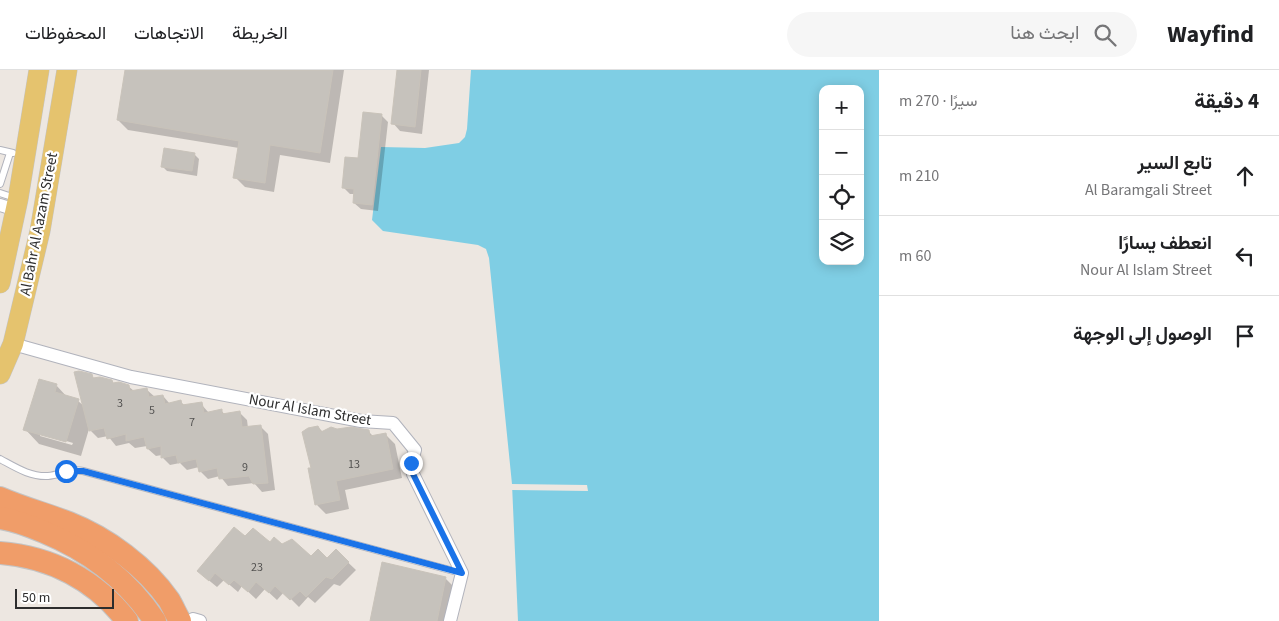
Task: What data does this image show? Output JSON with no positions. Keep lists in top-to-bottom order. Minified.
{"streets":{"main road":["Al Bahr Al Aazam Street"],"street":["Nour Al Islam Street"]},"crossings":[["Al Bahr Al Aazam Street","Nour Al Islam Street"]],"house_numbers":["3","5","7","13","9","23"],"scale_bar":"50 m","page":{"header":"Wayfind","search":"ابحث هنا","nav":["الخريطة","الاتجاهات","المحفوظات"],"heading":["4 دقيقة","سيرًا · 270 m"],"map_buttons":["+","−"],"list":[["تابع السير","Al Baramgali Street","210 m"],["انعطف يسارًا","Nour Al Islam Street","60 m"],"الوصول إلى الوجهة"],"scale":"50 m"}}
